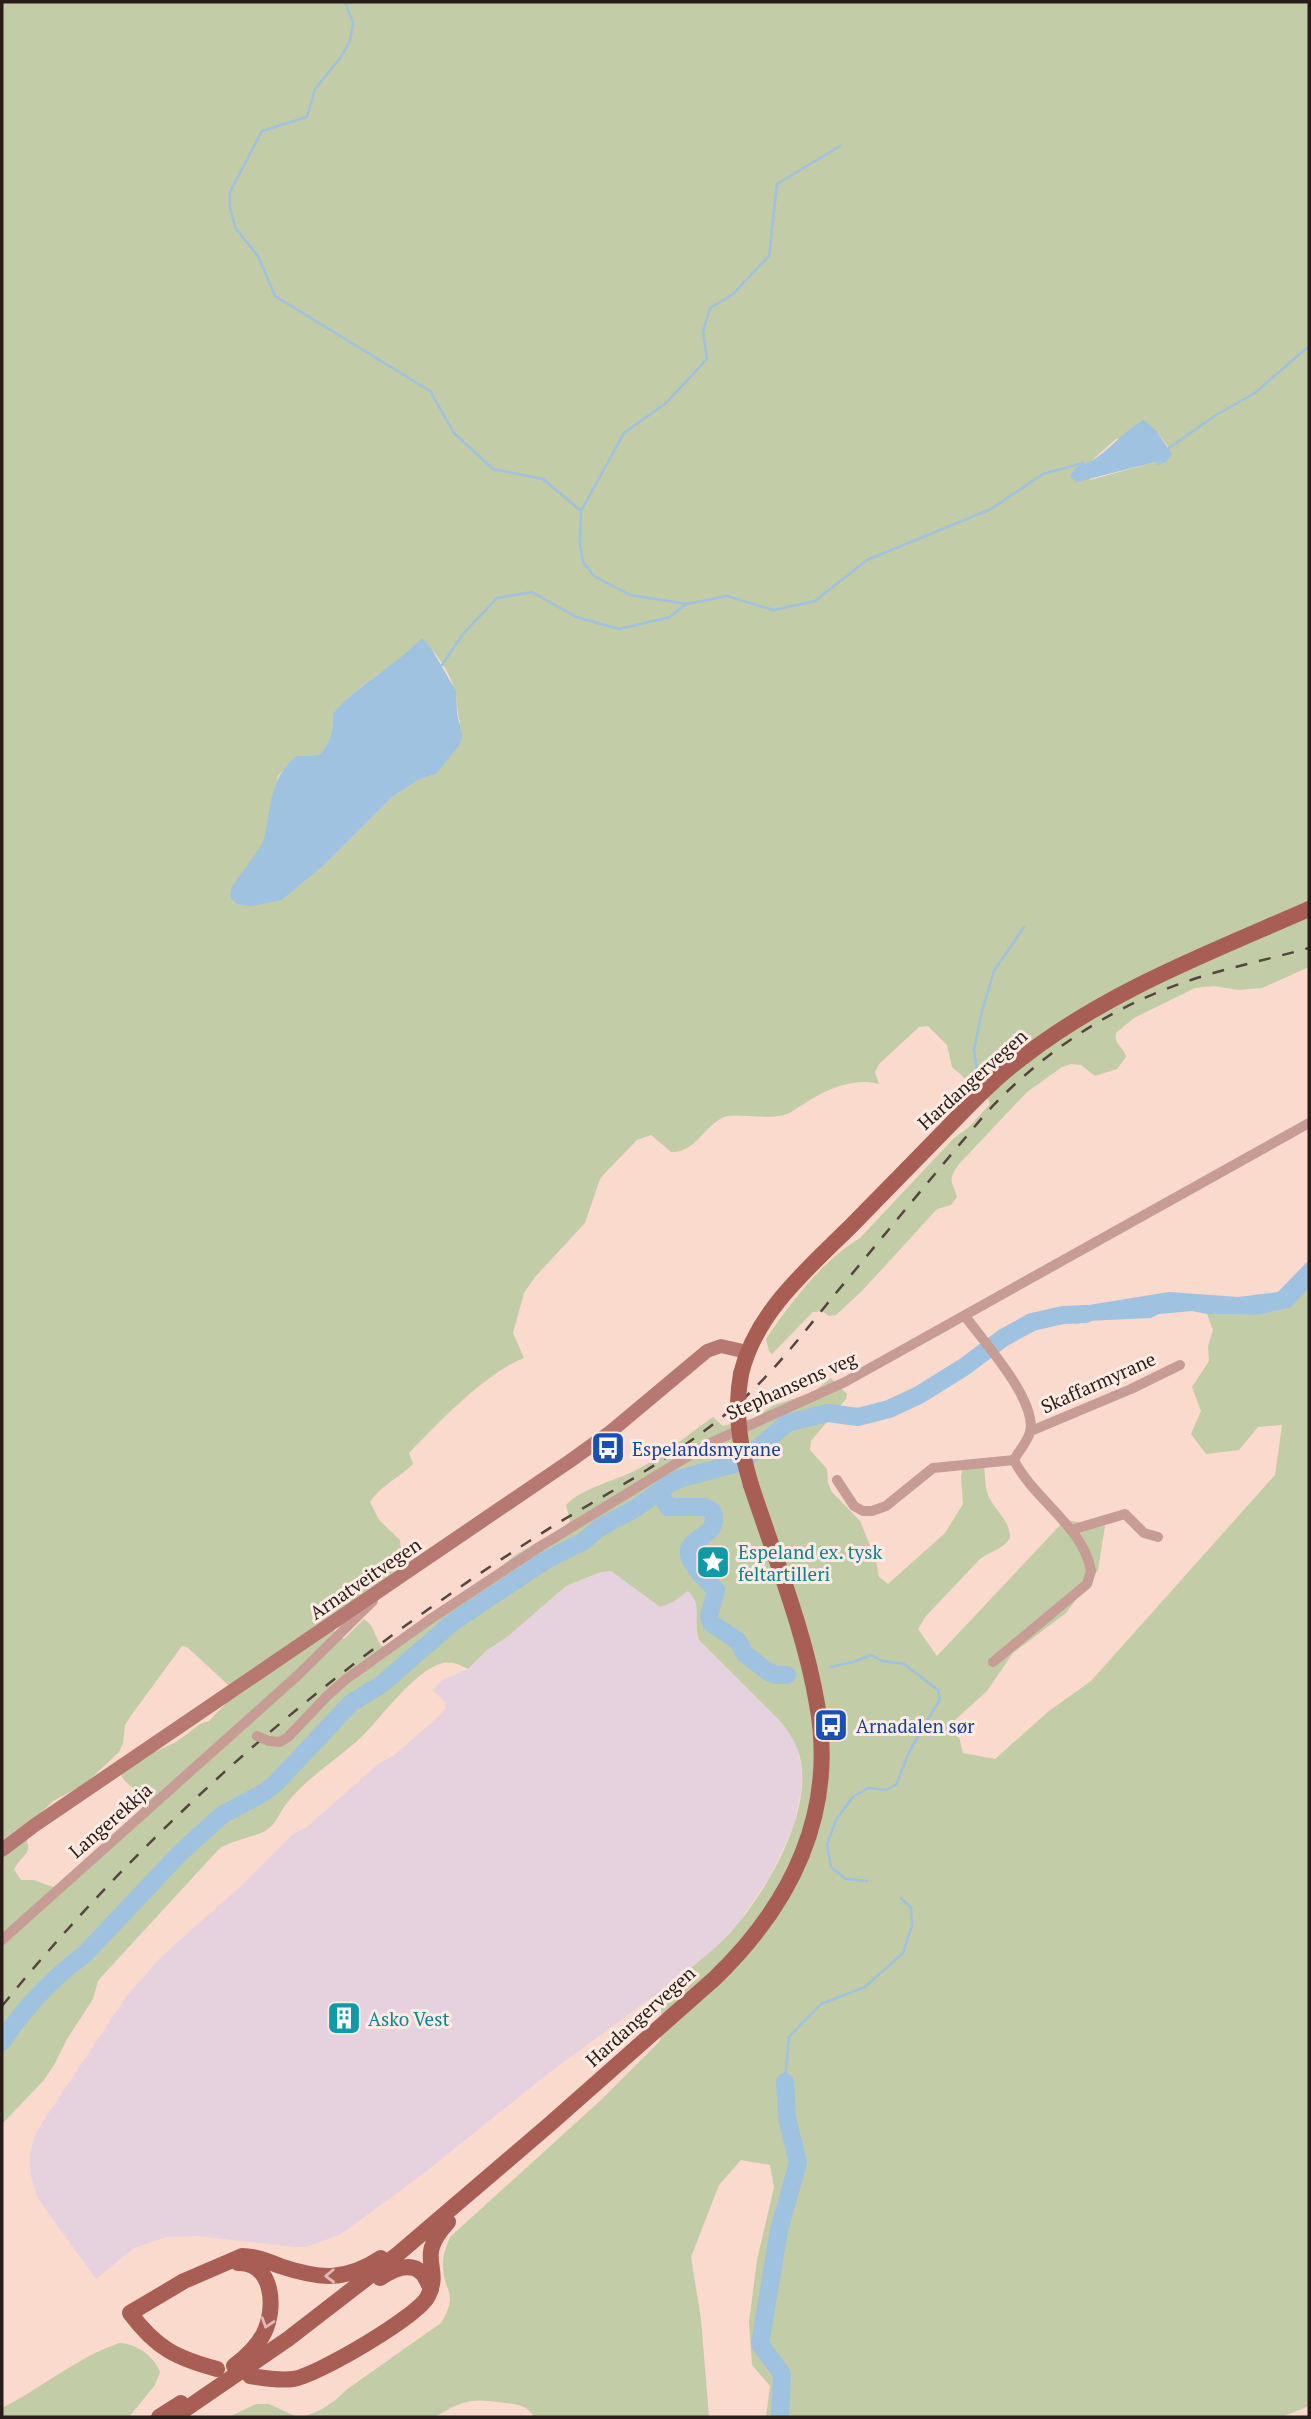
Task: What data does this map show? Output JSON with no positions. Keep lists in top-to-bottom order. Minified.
{"streets":{"main road":["Hardangervegen","Arnatveitvegen"],"street":["Skaffarmyrane","Stephansens veg","Langerekkja"]},"crossings":[["Hardangervegen","Arnatveitvegen"],["Skaffarmyrane","Stephansens veg"],["Stephansens veg","Langerekkja"],["Arnatveitvegen","Langerekkja"]],"places":{"bus stop":["Espelandsmyrane","Arnadalen sør"],"place":["Espeland ex. tysk feltartilleri"],"building":["Asko Vest"]}}
